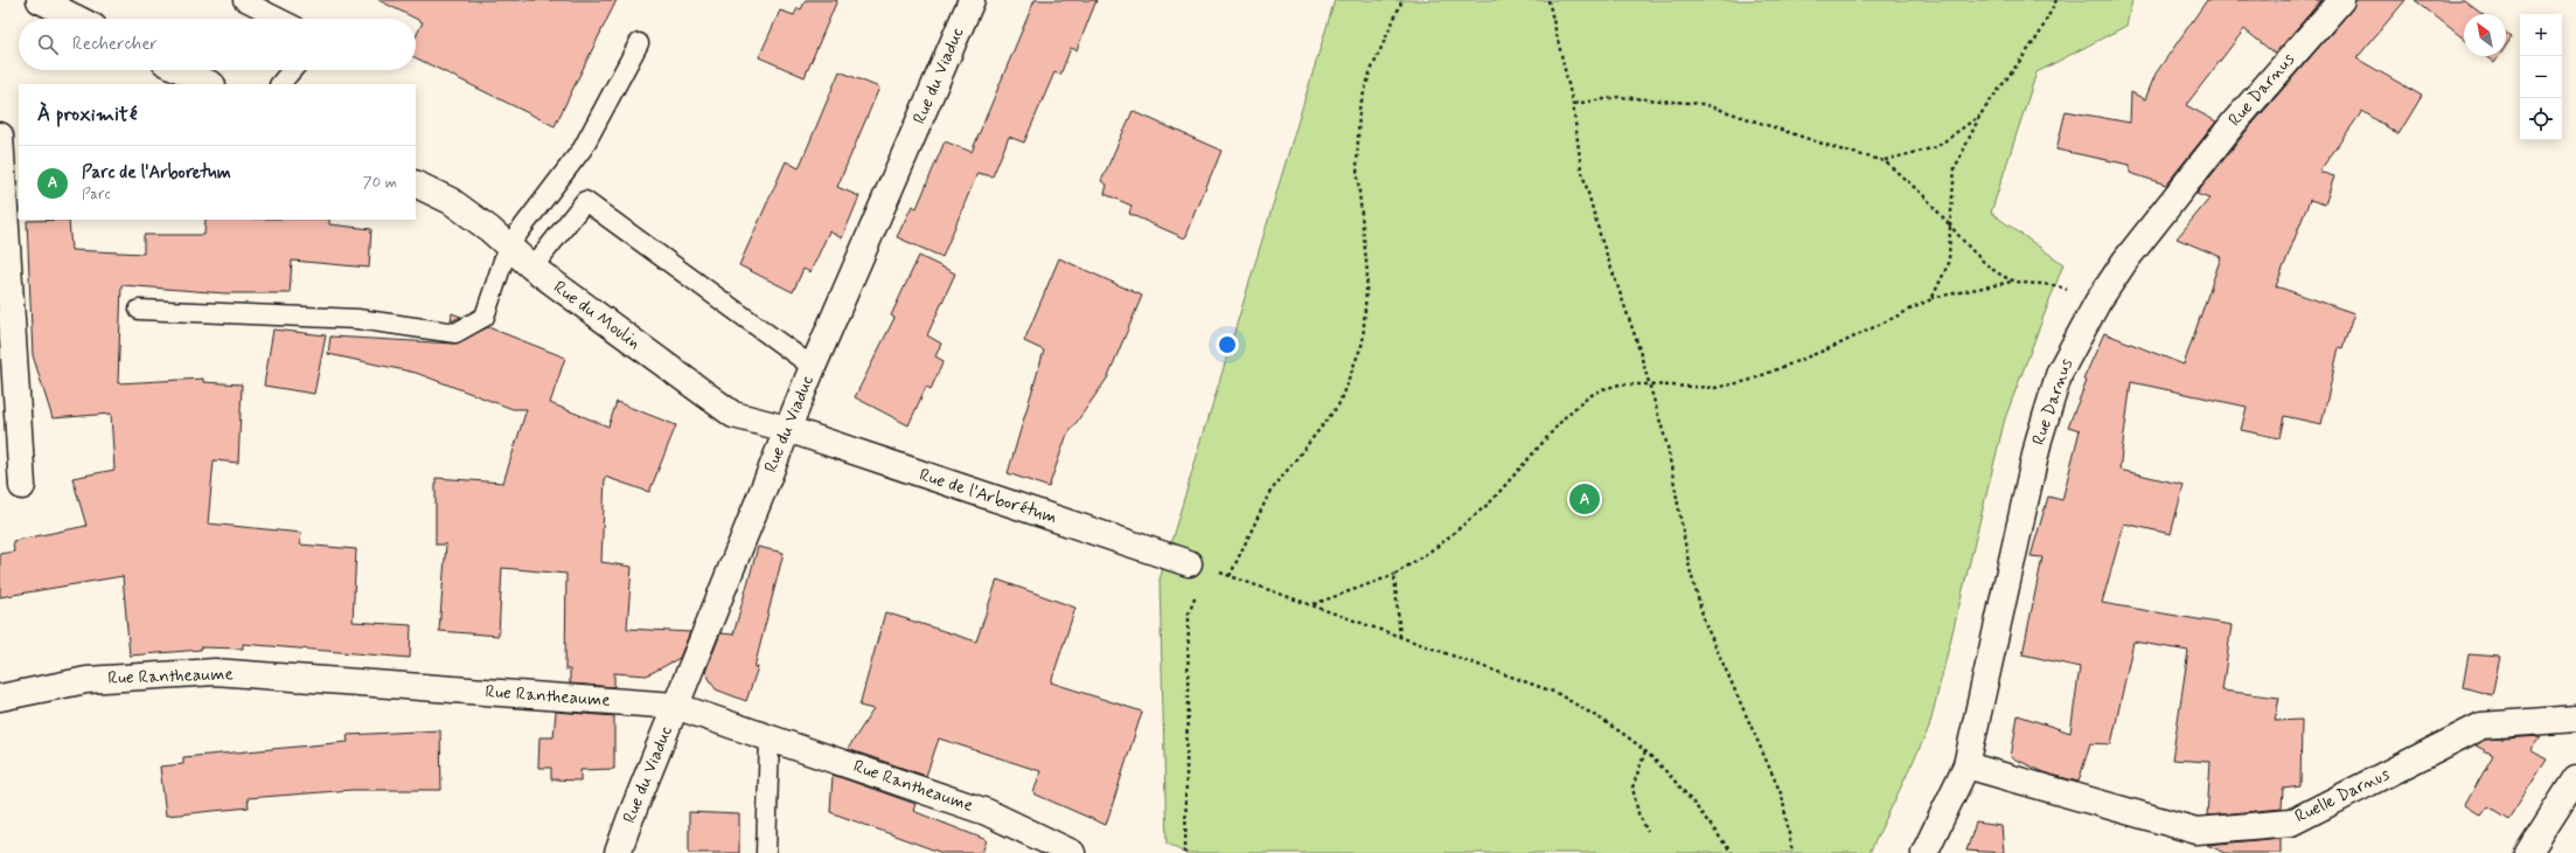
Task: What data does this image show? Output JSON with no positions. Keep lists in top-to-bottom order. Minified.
{"streets":{"street":["Rue du Viaduc","Rue Darnus","Rue du Moulin","Rue de l'Arborétum","Rue Rantheaume","Ruelle Darnus"]},"crossings":[["Rue du Viaduc","Rue du Moulin"],["Rue du Viaduc","Rue de l'Arborétum"],["Rue du Viaduc","Rue Rantheaume"],["Rue Darnus","Ruelle Darnus"],["Rue du Moulin","Rue de l'Arborétum"]],"north":"top left","page":{"map_buttons":["+","−"],"search":"Rechercher","heading":"À proximité","list":[{"mark":"A","name":"Parc de l'Arboretum","note":"Parc","value":"70 m"}],"pins":"A"}}
